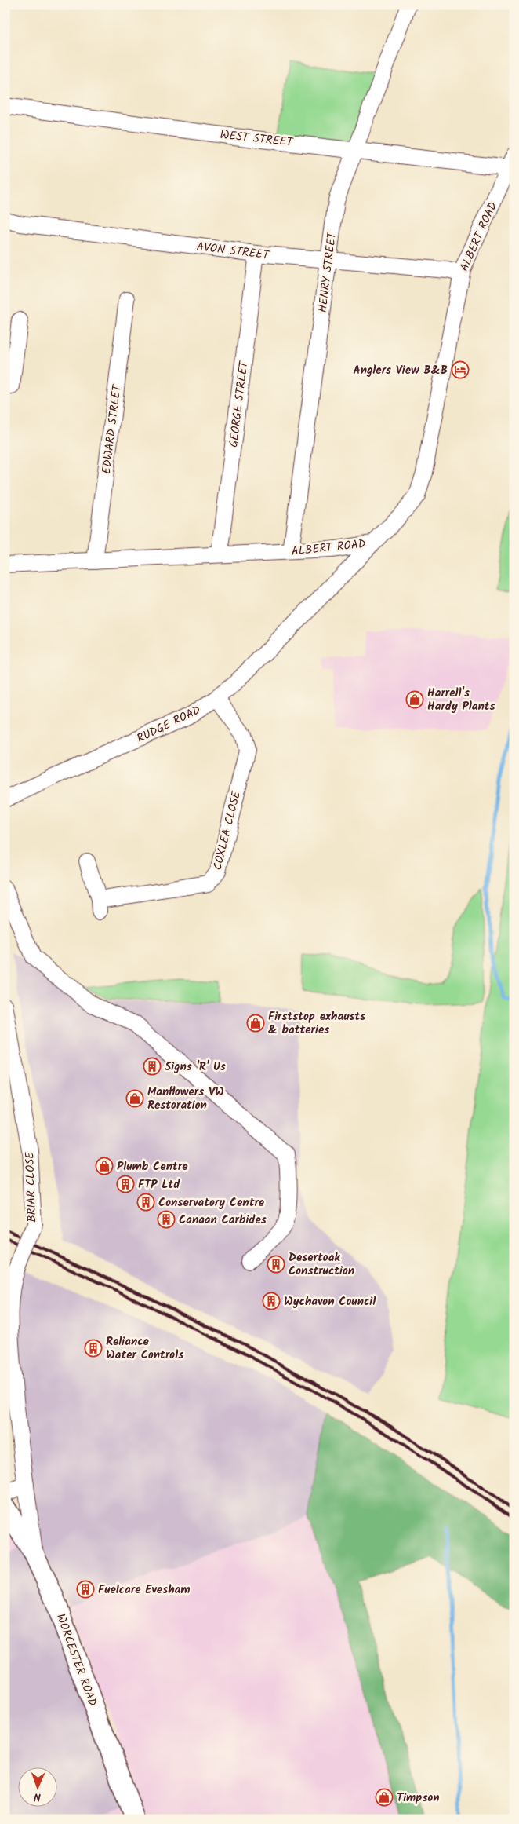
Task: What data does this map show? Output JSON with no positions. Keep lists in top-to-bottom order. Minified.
{"streets":{"main road":["WORCESTER ROAD"],"street":["WEST STREET","ALBERT ROAD","AVON STREET","HENRY STREET","GEORGE STREET","EDWARD STREET","RUDGE ROAD","COXLEA CLOSE","BRIAR CLOSE"]},"crossings":[["WEST STREET","ALBERT ROAD"],["WEST STREET","HENRY STREET"],["ALBERT ROAD","AVON STREET"],["ALBERT ROAD","HENRY STREET"],["ALBERT ROAD","GEORGE STREET"],["ALBERT ROAD","EDWARD STREET"],["ALBERT ROAD","RUDGE ROAD"],["AVON STREET","HENRY STREET"],["AVON STREET","GEORGE STREET"],["RUDGE ROAD","COXLEA CLOSE"],["BRIAR CLOSE","WORCESTER ROAD"]],"places":{"hotel":["Anglers View B&B"],"shop":["Harrell's Hardy Plants","Firststop exhausts & batteries","Manflowers VW Restoration","Plumb Centre","Timpson"],"building":["Signs 'R' Us","FTP Ltd","Conservatory Centre","Canaan Carbides","Desertoak Construction","Wychavon Council","Reliance Water Controls","Fuelcare Evesham"]},"north":"bottom"}
